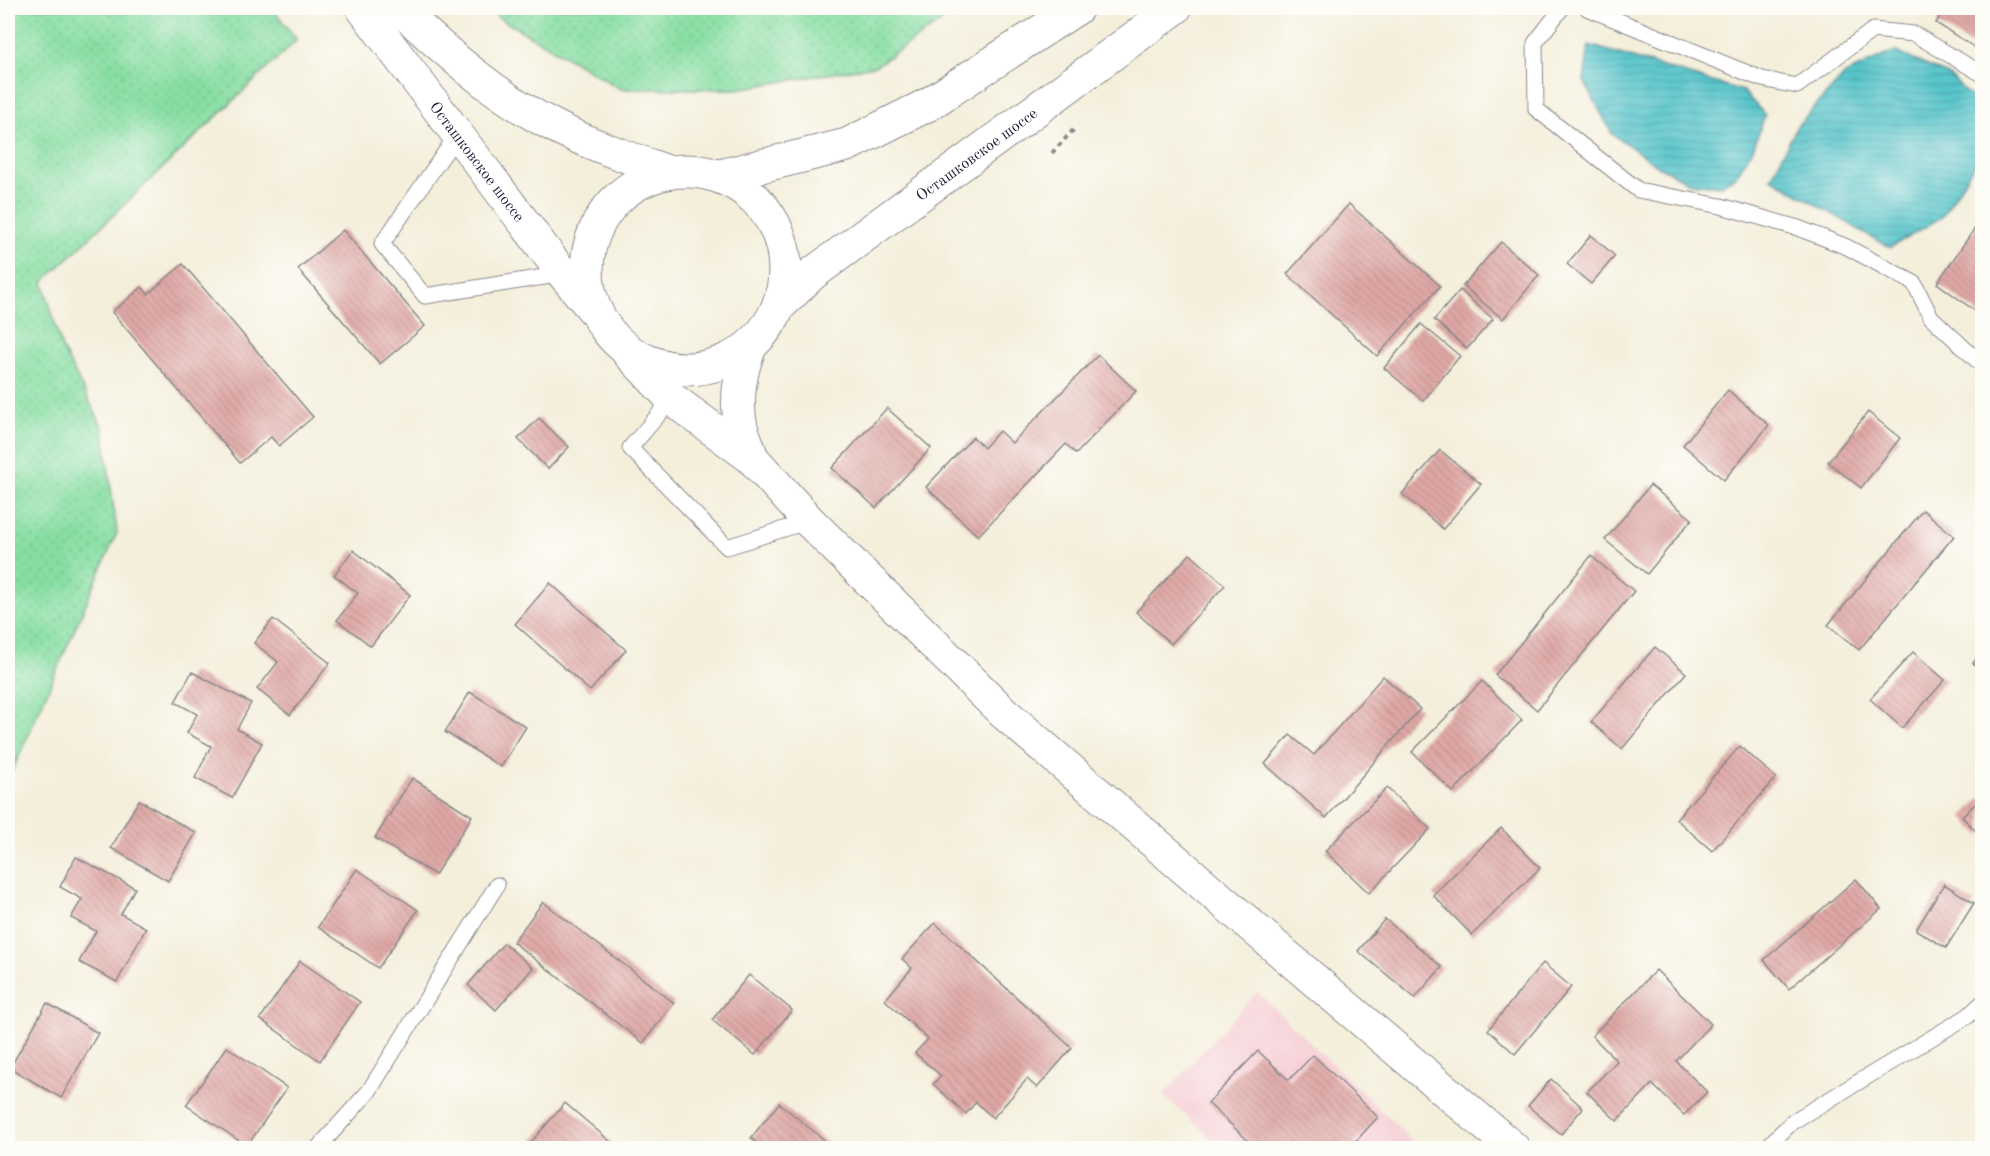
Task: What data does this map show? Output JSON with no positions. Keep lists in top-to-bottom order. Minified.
{"streets":{"street":["Осташковское шоссе"]}}
